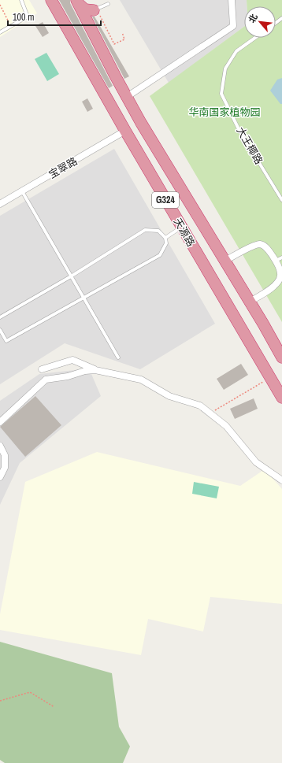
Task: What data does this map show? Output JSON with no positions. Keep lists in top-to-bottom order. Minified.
{"streets":{"highway":["G324","天源路"],"street":["宝翠路"],"lane":["大王椰路"]},"crossings":[["宝翠路","天源路"]],"parks":["华南国家植物园"],"scale_bar":"100 m","north":"top left"}
